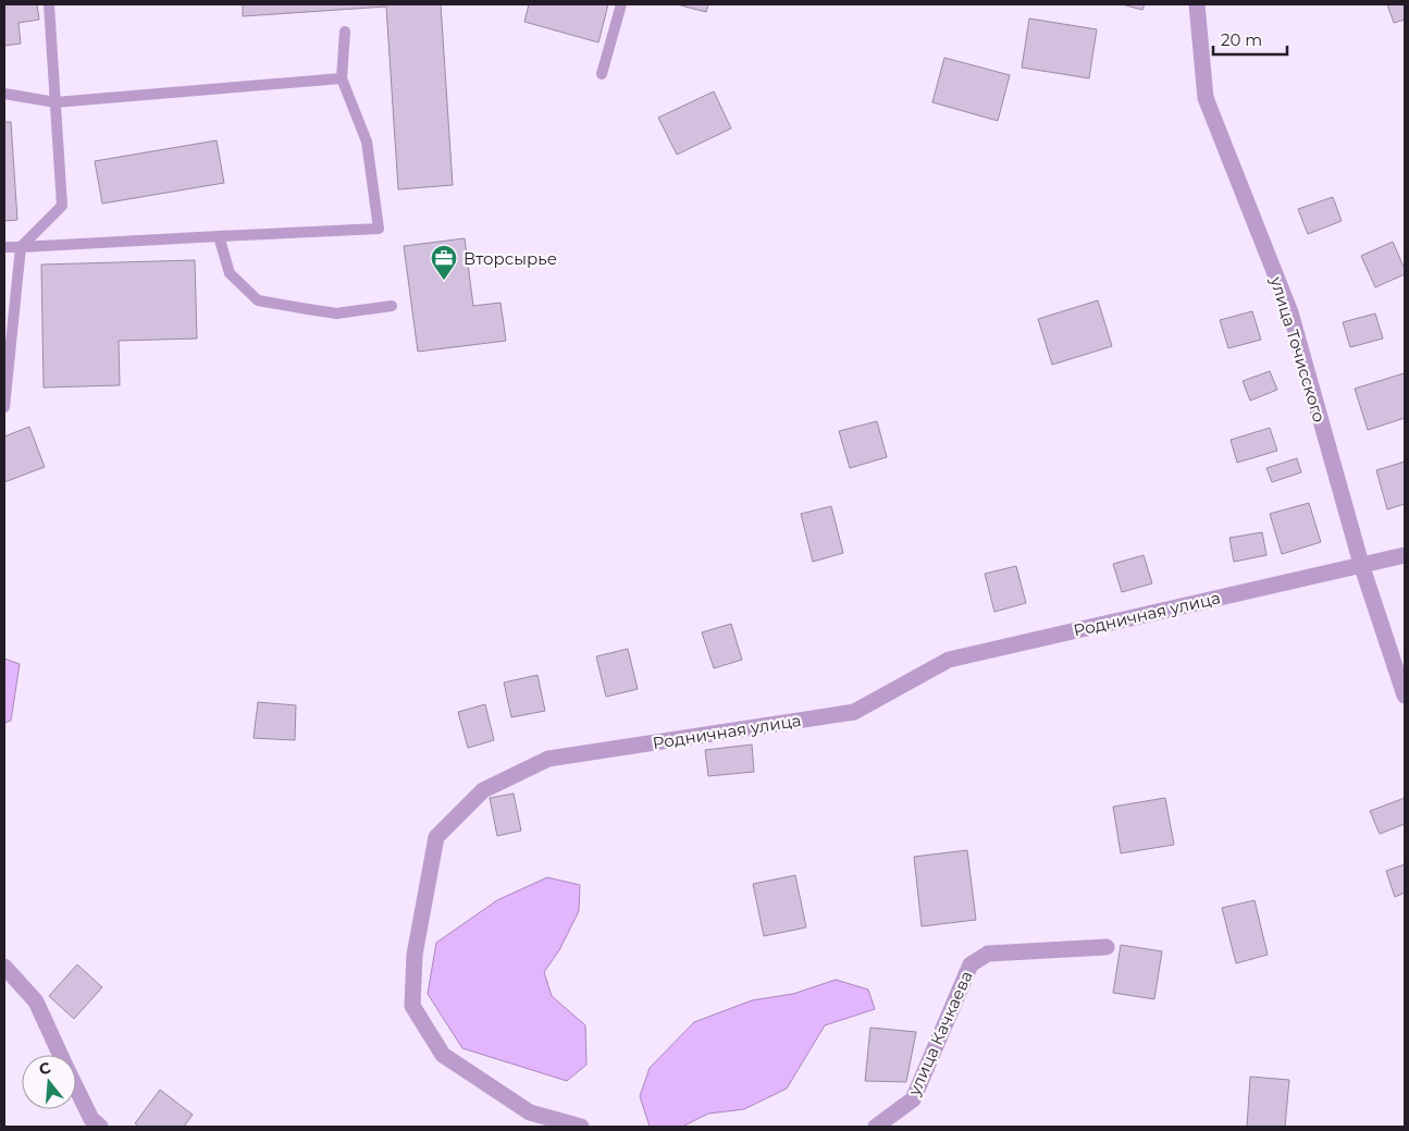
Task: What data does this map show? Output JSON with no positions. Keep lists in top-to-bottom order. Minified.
{"streets":{"street":["улица Точисского","Родничная улица","улица Качкаева"]},"crossings":[["улица Точисского","Родничная улица"]],"places":{"office":["Вторсырье"]},"scale_bar":"20 m","north":"top"}
